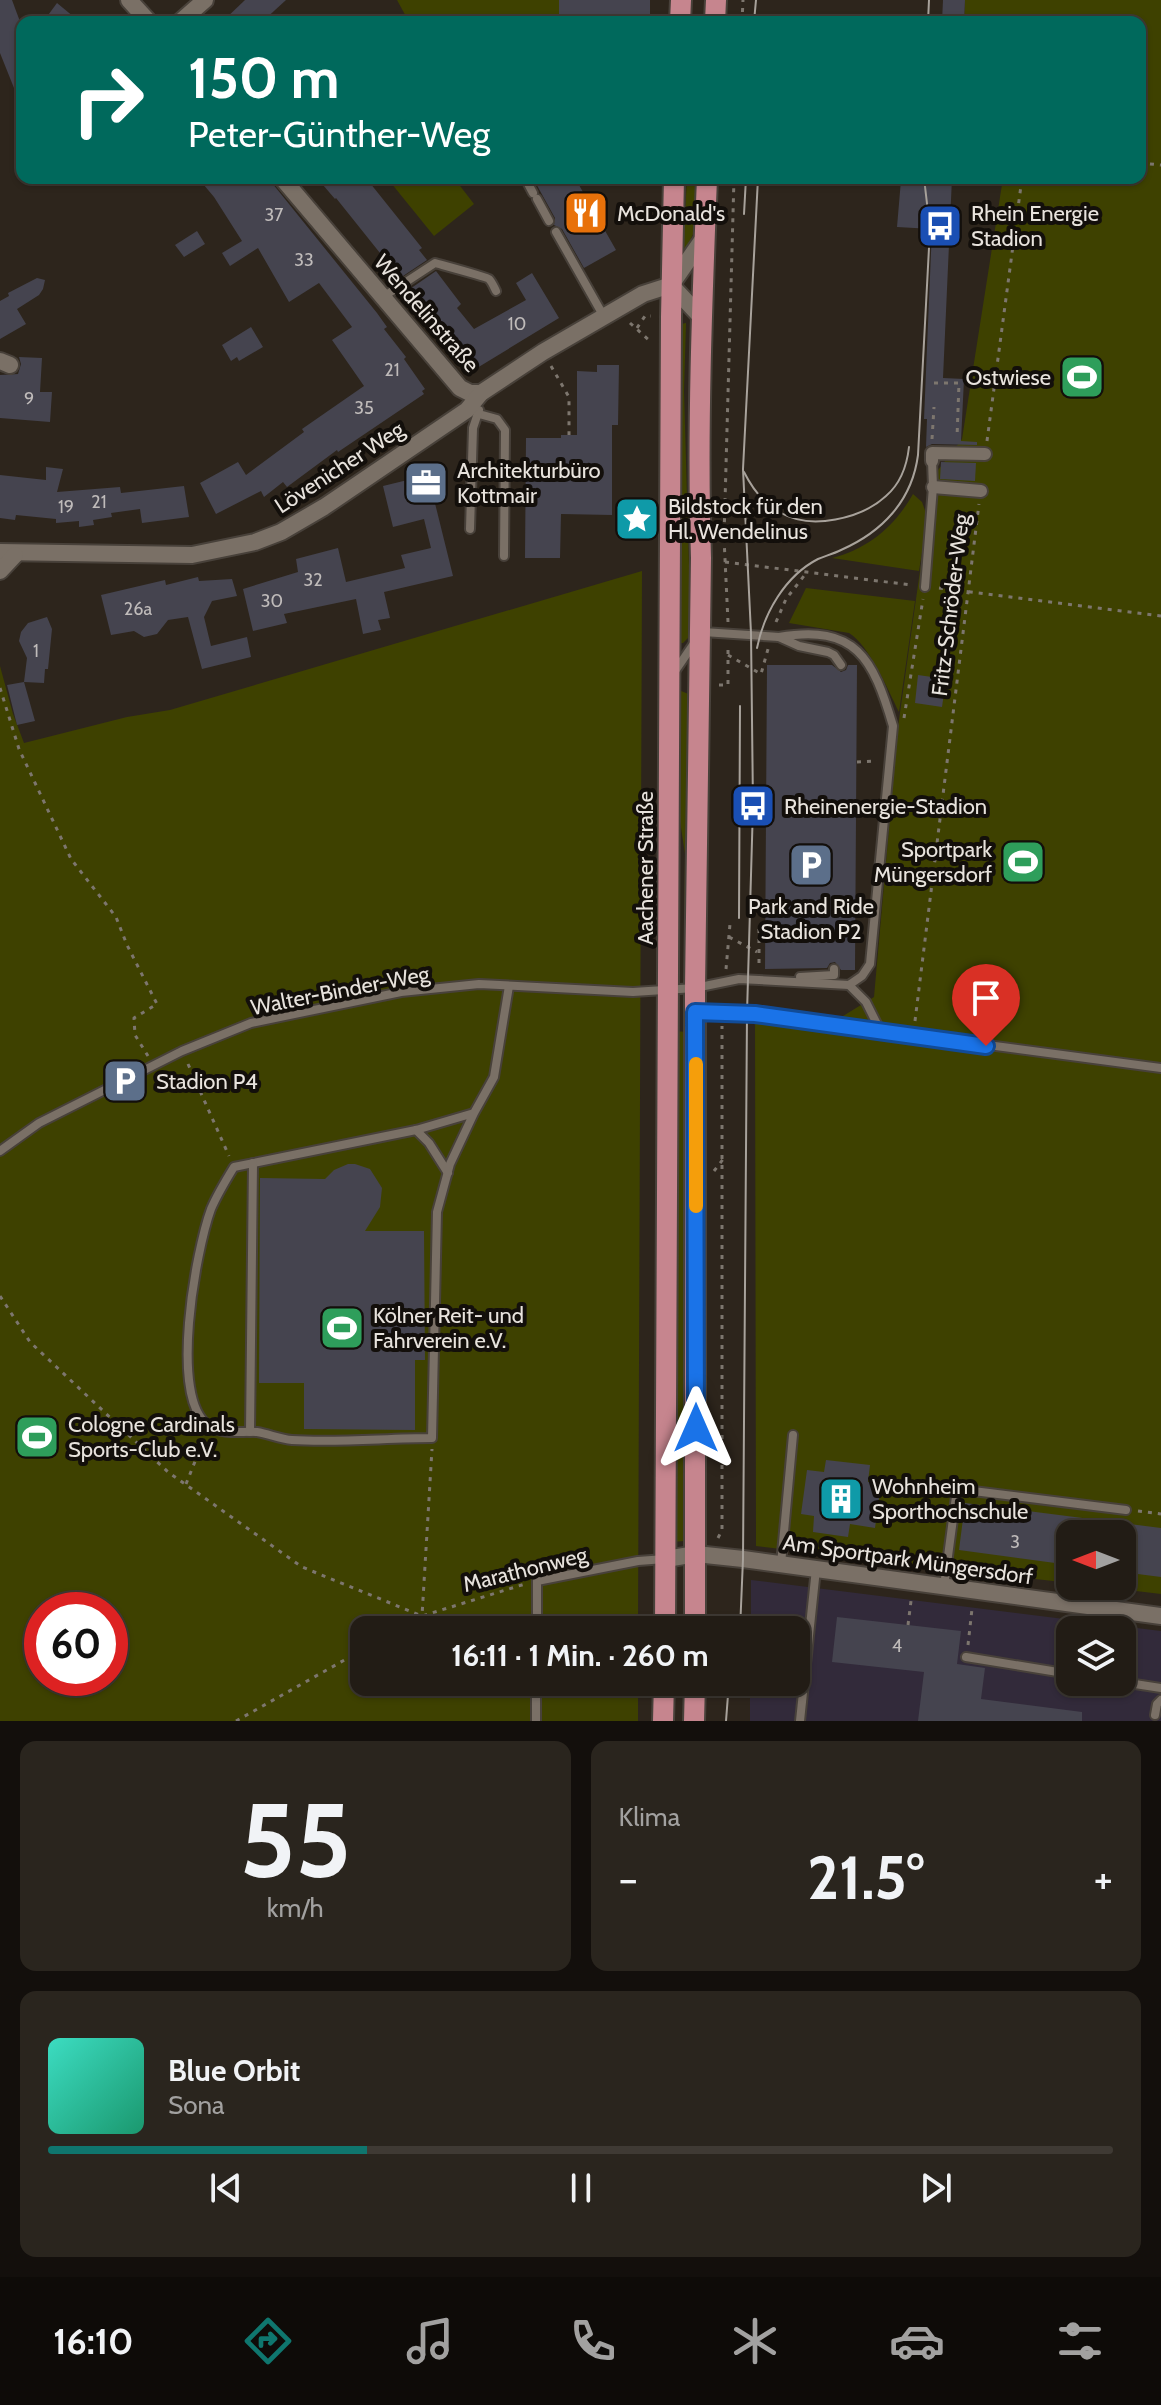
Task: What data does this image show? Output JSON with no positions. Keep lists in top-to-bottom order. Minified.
{"streets":{"main road":["Aachener Straße"],"street":["Wendelinstraße","Lövenicher Weg","Am Sportpark Müngersdorf"],"lane":["Walter-Binder-Weg","Marathonweg"],"path":["Fritz-Schröder-Weg"]},"crossings":[["Wendelinstraße","Lövenicher Weg"],["Wendelinstraße","Aachener Straße"],["Aachener Straße","Walter-Binder-Weg"],["Aachener Straße","Marathonweg"]],"places":{"restaurant":["McDonald's"],"bus stop":["Rhein Energie Stadion","Rheinenergie-Stadion"],"sports":["Ostwiese","Sportpark Müngersdorf","Kölner Reit- und Fahrverein e.V.","Cologne Cardinals Sports-Club e.V."],"office":["Architekturbüro Kottmair"],"place":["Bildstock für den Hl. Wendelinus"],"parking":["Park and Ride Stadion P2","Stadion P4"],"building":["Wohnheim Sporthochschule"]},"house_numbers":["37","33","10","21","9","35","21","19","32","30","26a","1","3","4"],"north":"left","page":{"turn":["150 m","Peter-Günther-Weg"],"limit":"60","trip":"16:11 · 1 Min. · 260 m","tile":[["55","km/h"],"Klima"],"heat":["−","21.5°","+"],"song":["Blue Orbit","Sona"],"tabs":"16:10"}}
